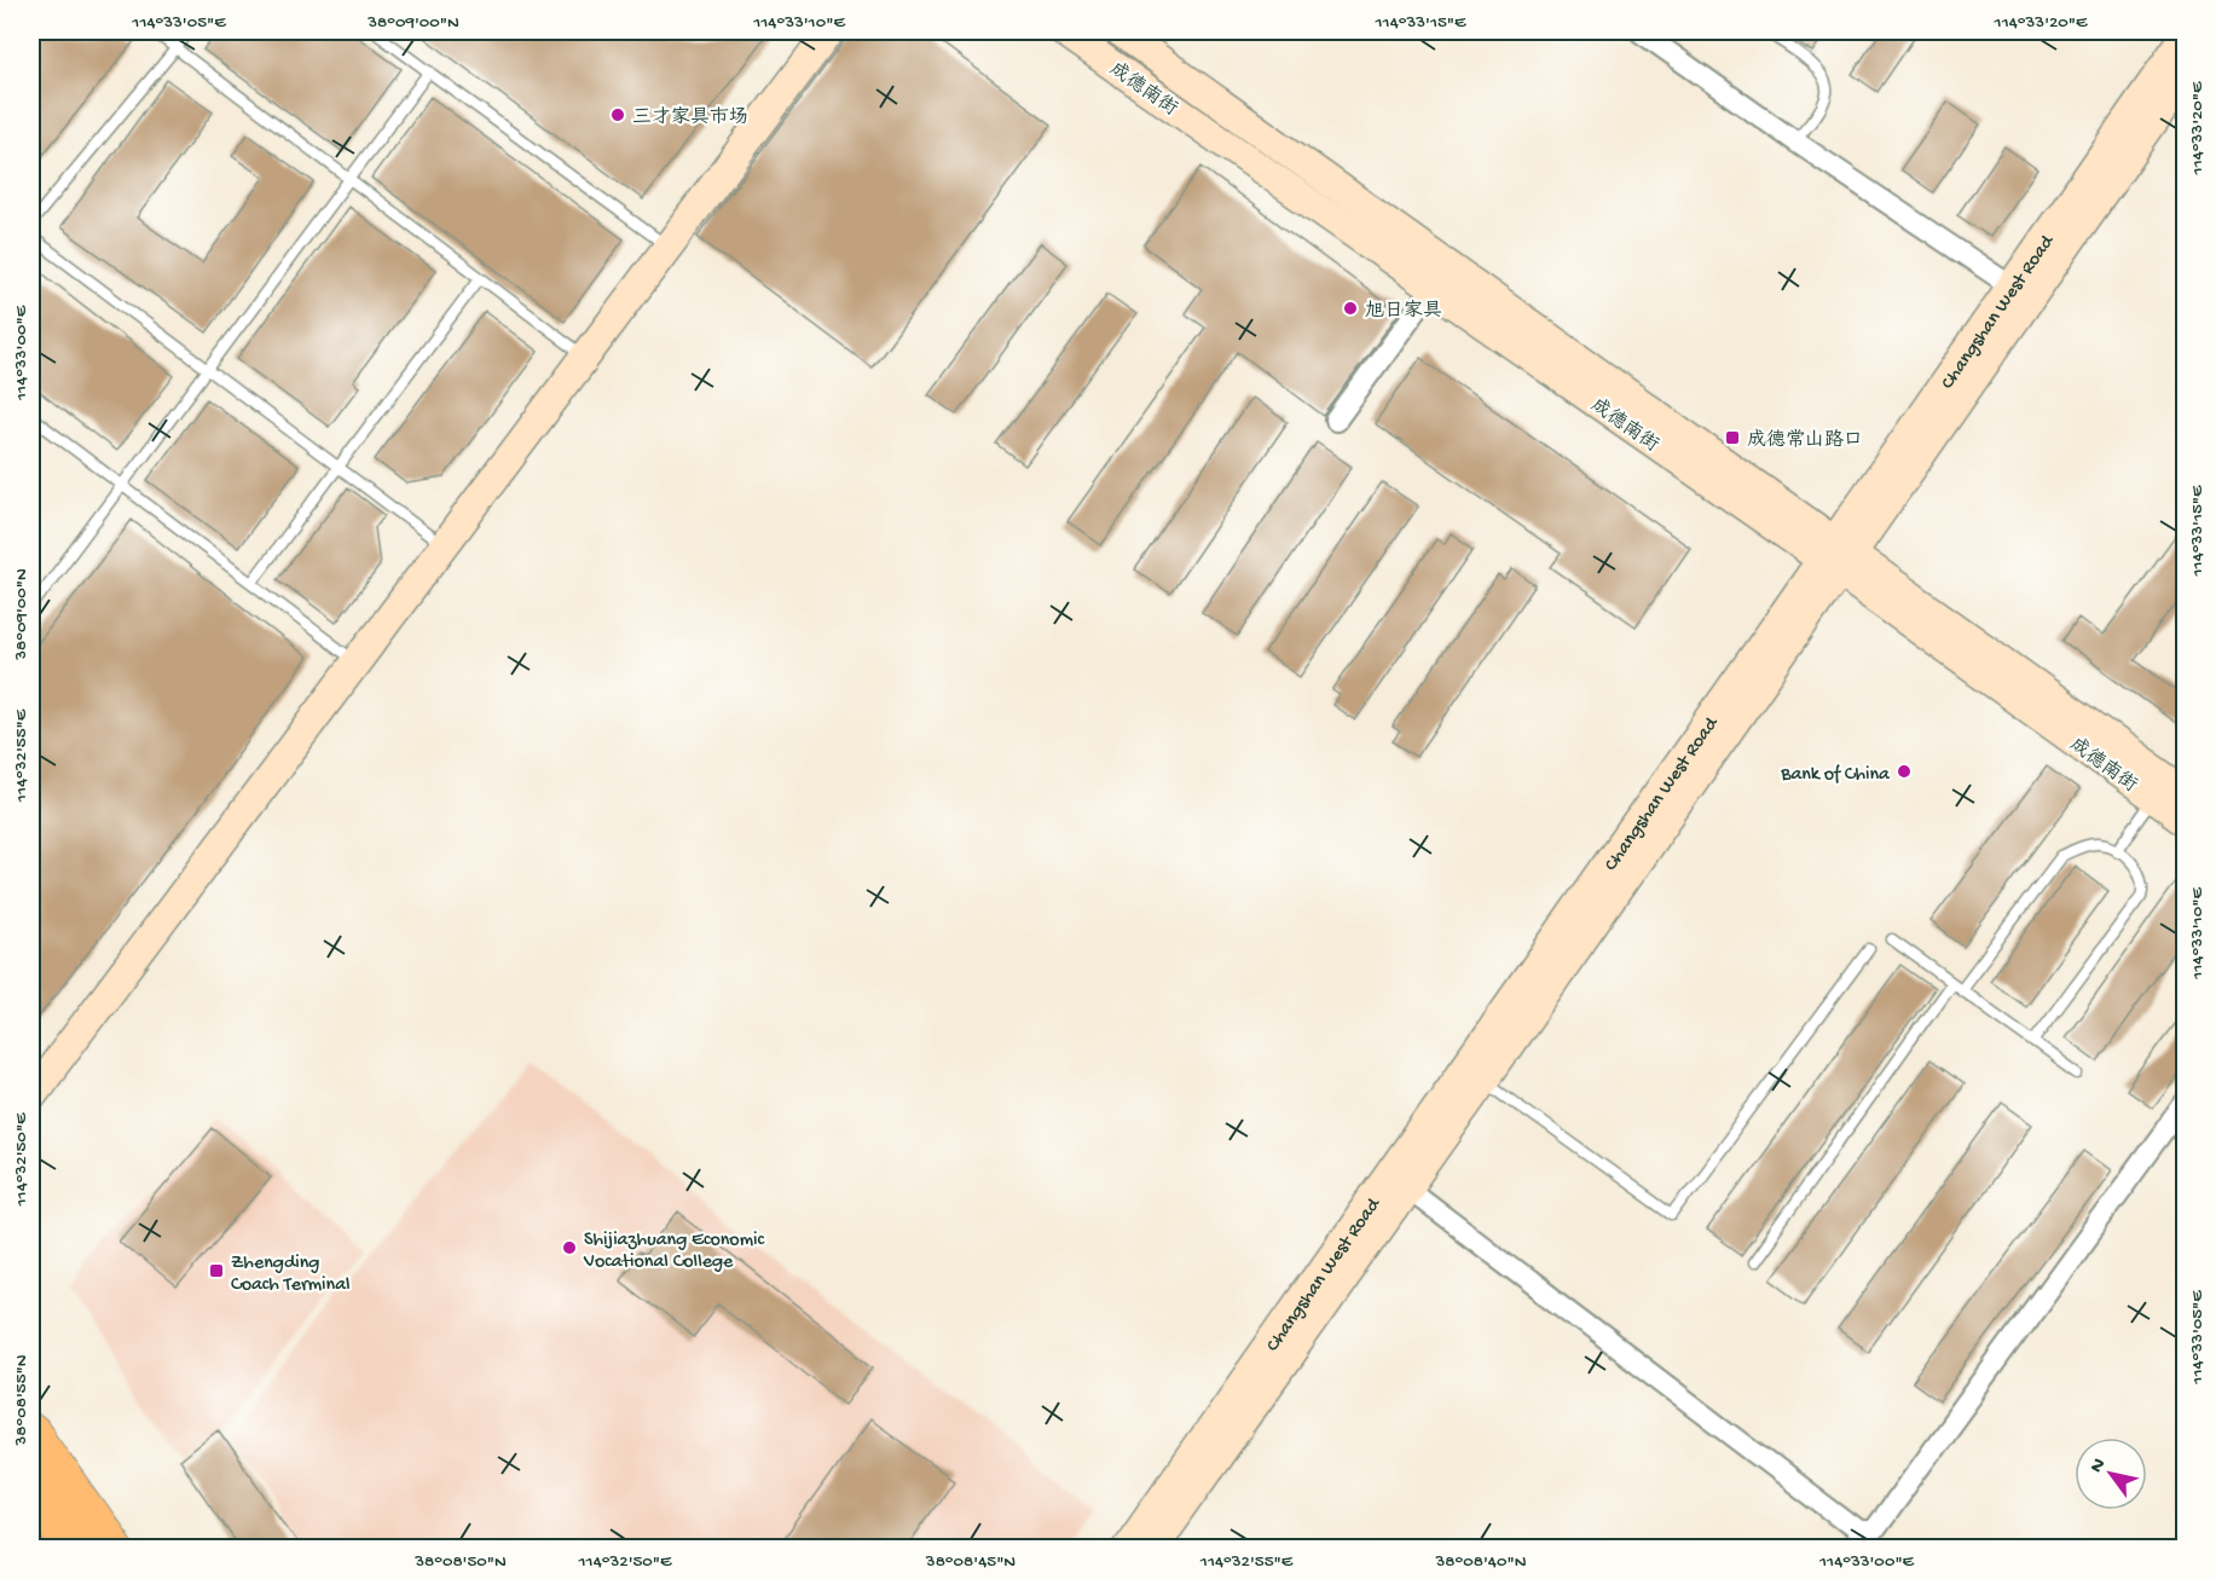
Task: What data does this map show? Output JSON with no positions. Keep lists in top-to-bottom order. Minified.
{"streets":{"main road":["成德南街","Changshan West Road"]},"crossings":[["成德南街","Changshan West Road"]],"places":{"other":["三才家具市场","旭日家具","Bank of China","Shijiazhuang Economic Vocational College"],"transit":["成德常山路口","Zhengding Coach Terminal"]},"north":"top left","coordinates":["114°33'05\"E","38°09'00\"N","114°33'10\"E","114°33'15\"E","114°33'20\"E","114°33'00\"E","114°32'55\"E","114°32'50\"E","38°08'55\"N","38°08'50\"N","38°08'45\"N","38°08'40\"N"]}
